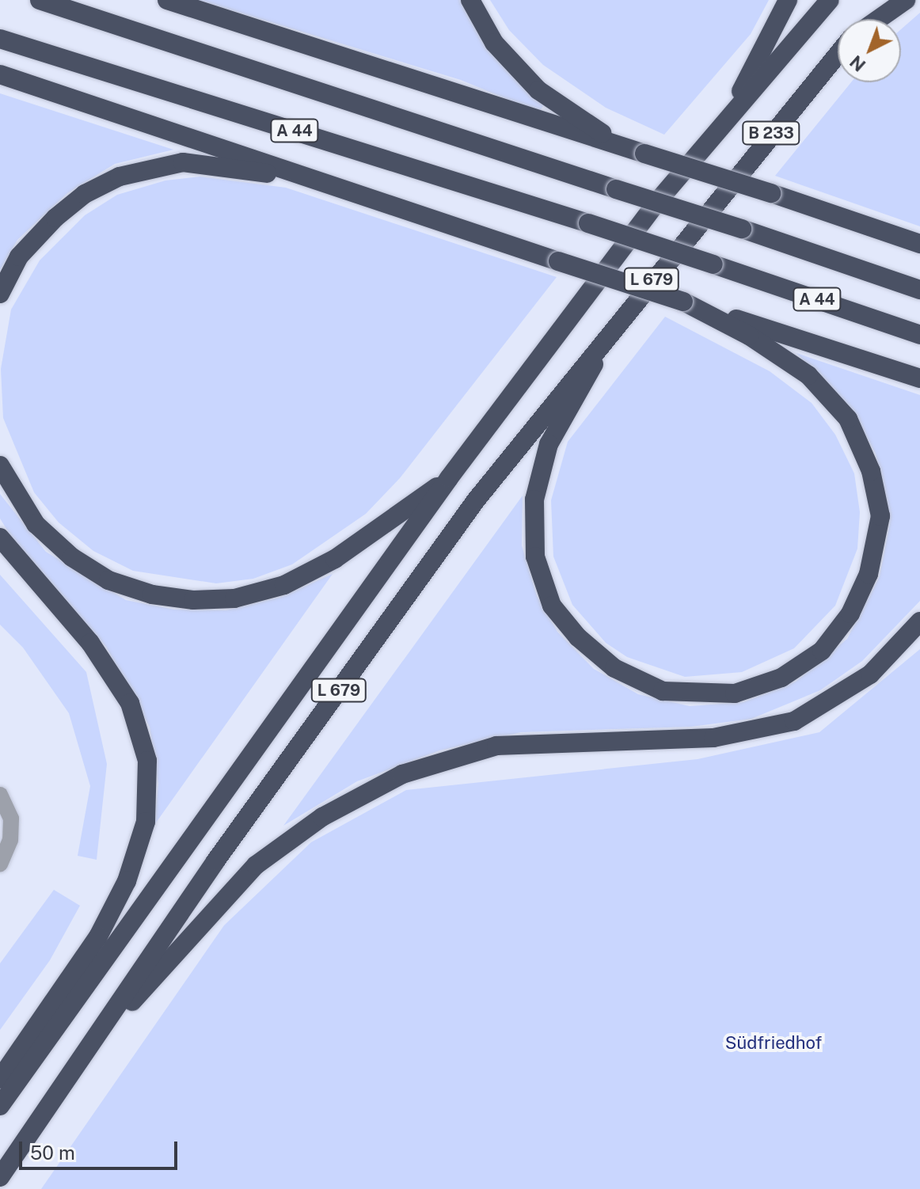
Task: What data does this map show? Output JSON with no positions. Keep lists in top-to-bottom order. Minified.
{"streets":{"highway":["A 44","B 233","L 679"]},"crossings":[["B 233","L 679"]],"parks":["Südfriedhof"],"scale_bar":"50 m","north":"bottom left"}
